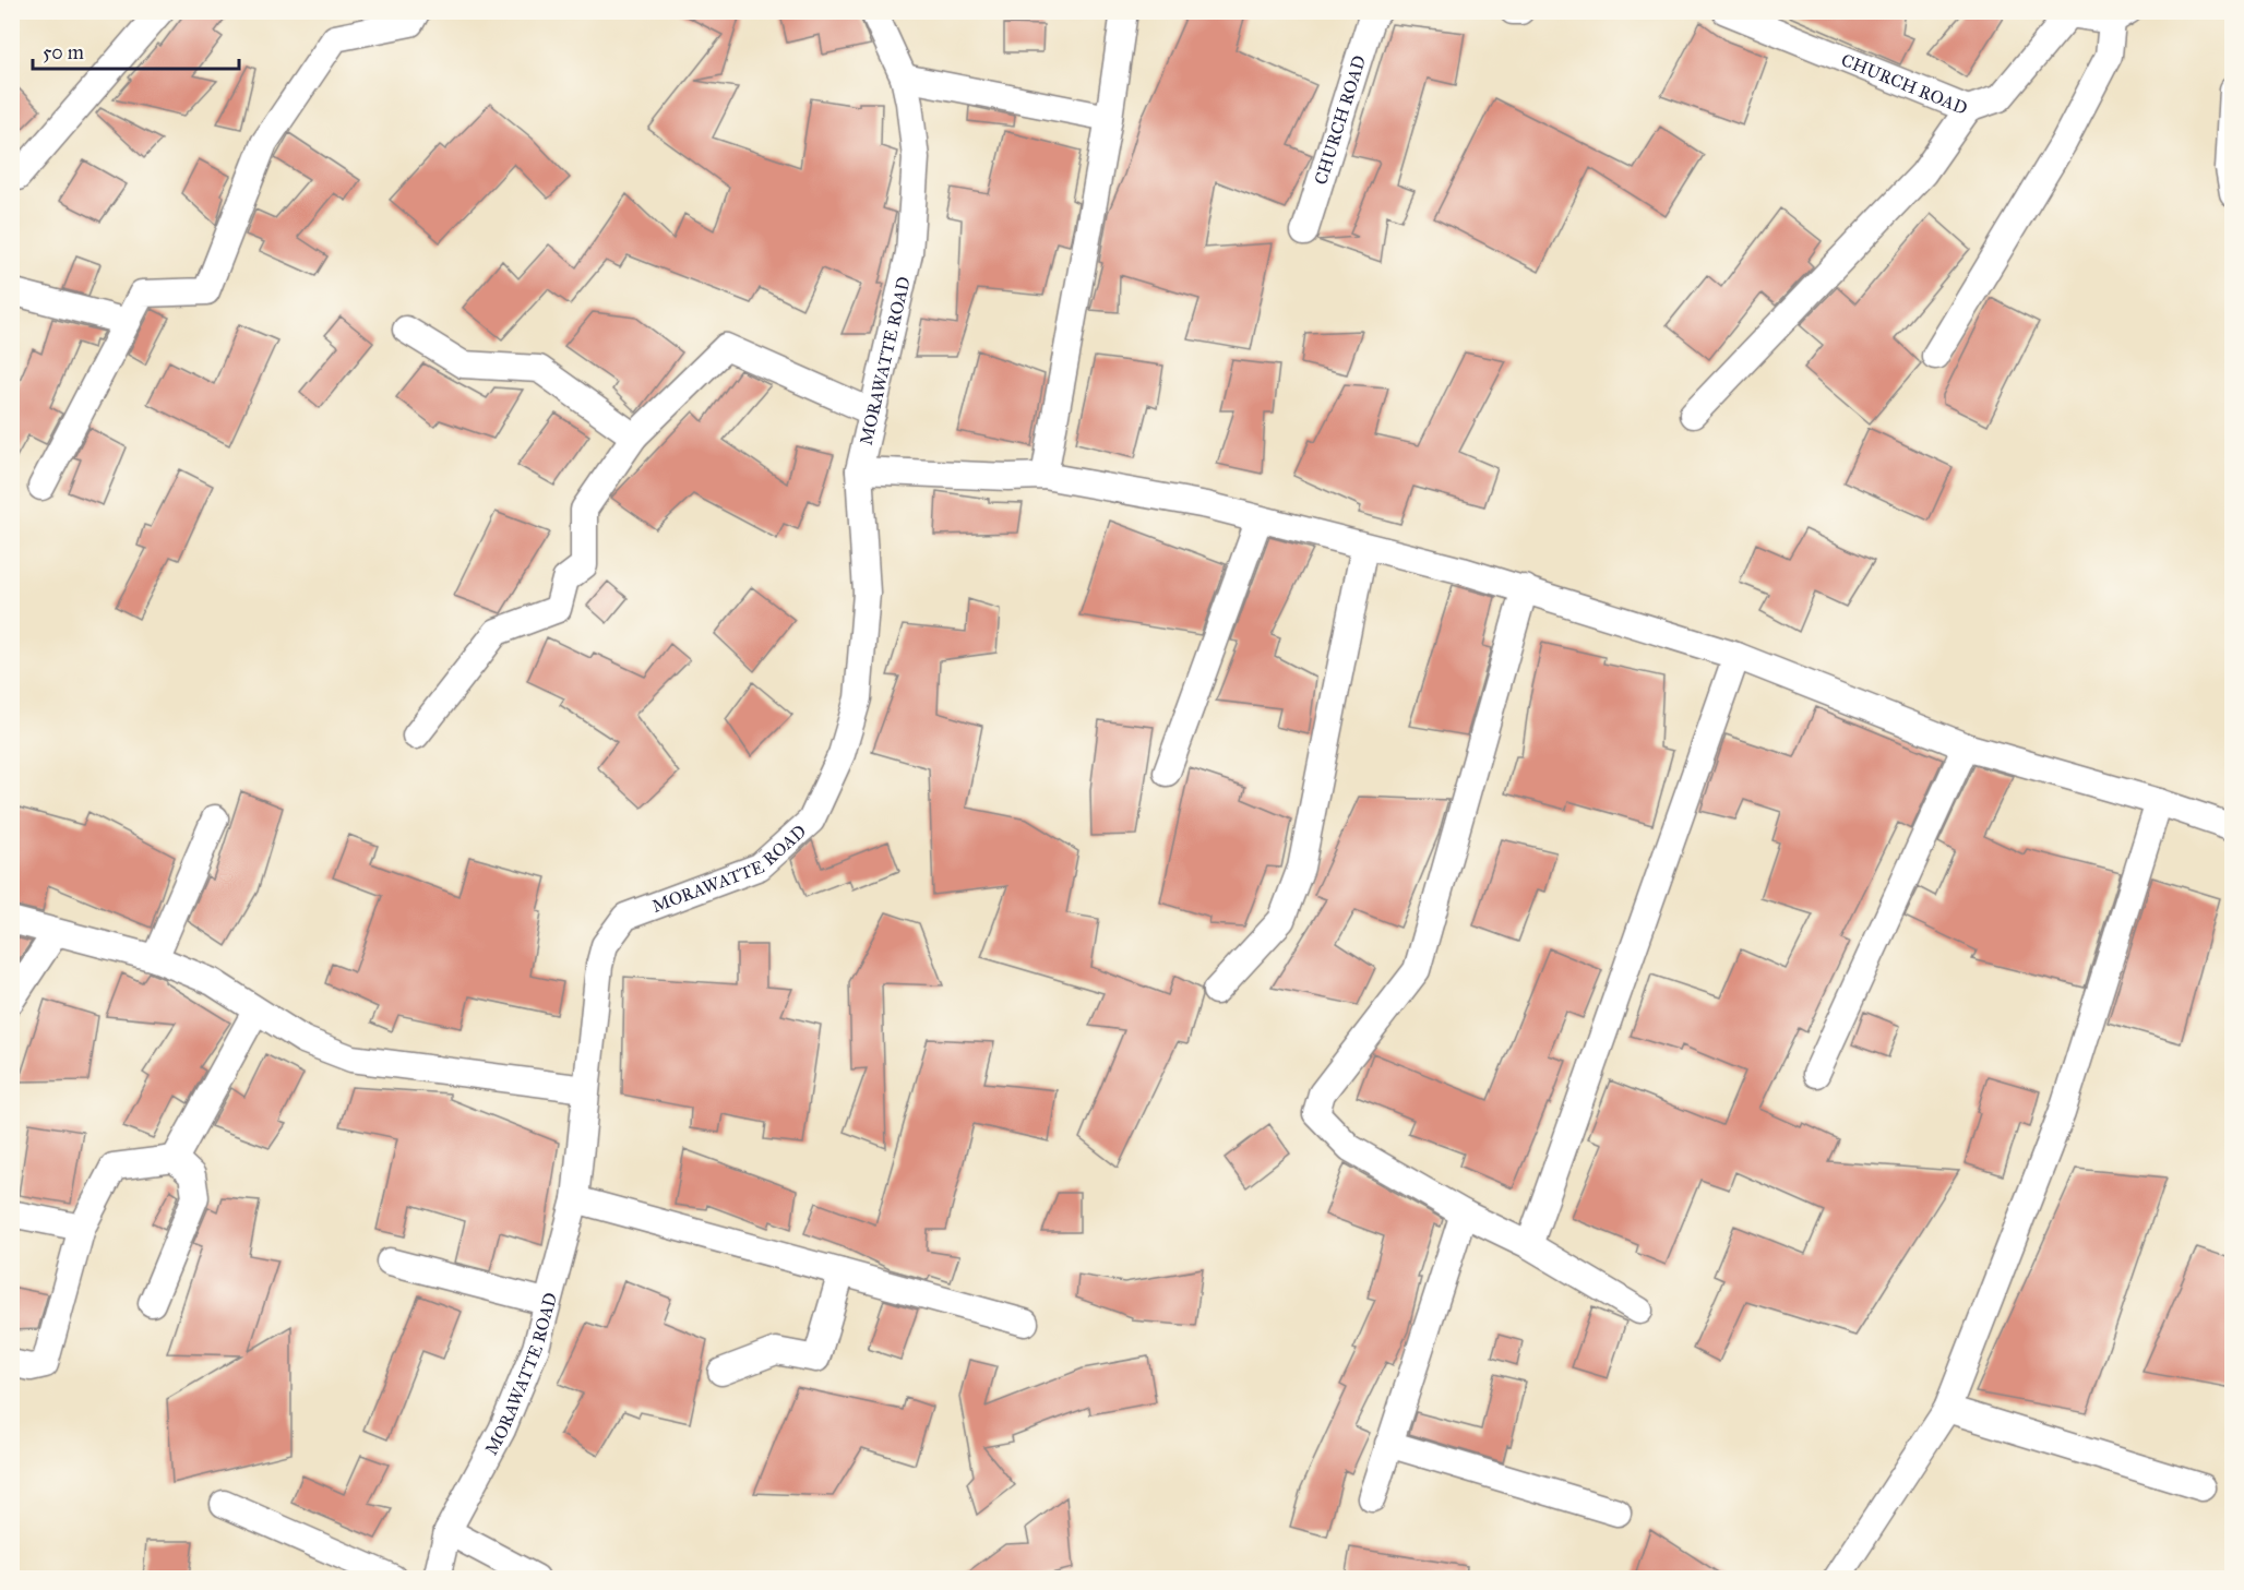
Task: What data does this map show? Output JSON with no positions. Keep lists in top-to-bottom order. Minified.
{"streets":{"street":["CHURCH ROAD","MORAWATTE ROAD"]},"scale_bar":"50 m"}
